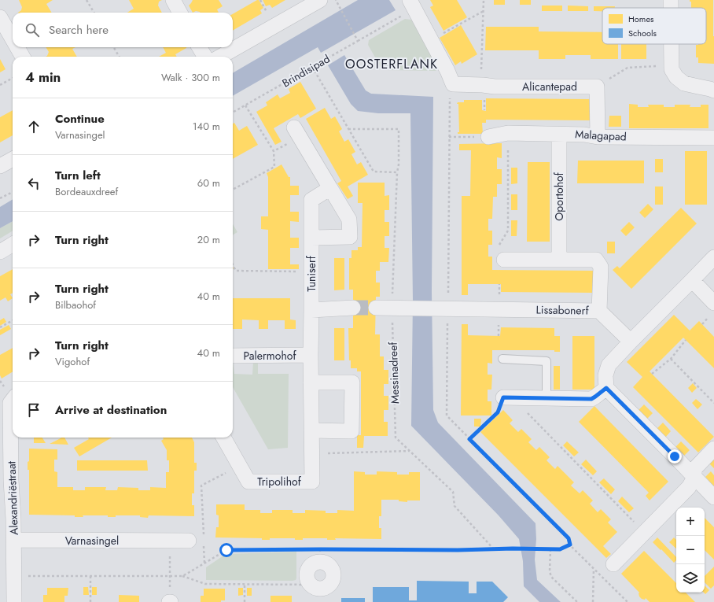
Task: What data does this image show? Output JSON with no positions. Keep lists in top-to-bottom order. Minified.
{"streets":{"street":["Alicantepad","Malagapad","Oportohof","Tuniserf","Lissabonerf","Palermohof","Tripolihof","Alexandriëstraat","Varnasingel"],"path":["Brindisipad","Messinadreef"]},"crossings":[["Malagapad","Oportohof"],["Tuniserf","Tripolihof"],["Palermohof","Tripolihof"],["Alexandriëstraat","Varnasingel"]],"districts":["OOSTERFLANK"],"legend":["Homes","Schools"],"page":{"search":"Search here","heading":["4 min","Walk · 300 m"],"list":[["Continue","Varnasingel","140 m"],["Turn left","Bordeauxdreef","60 m"],["Turn right","20 m"],["Turn right","Bilbaohof","40 m"],["Turn right","Vigohof","40 m"],"Arrive at destination"],"map_buttons":["+","−"]}}
